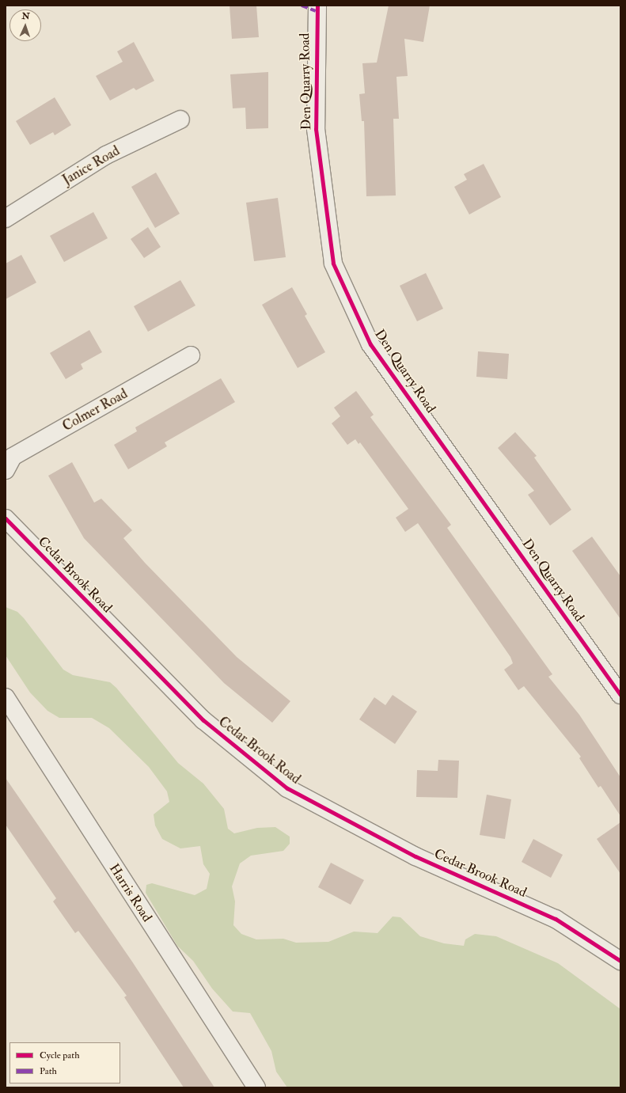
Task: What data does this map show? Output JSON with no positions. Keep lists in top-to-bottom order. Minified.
{"streets":{"street":["Den Quarry Road","Janice Road","Colmer Road","Cedar Brook Road","Harris Road"]},"legend":["Cycle path","Path"],"north":"top"}
